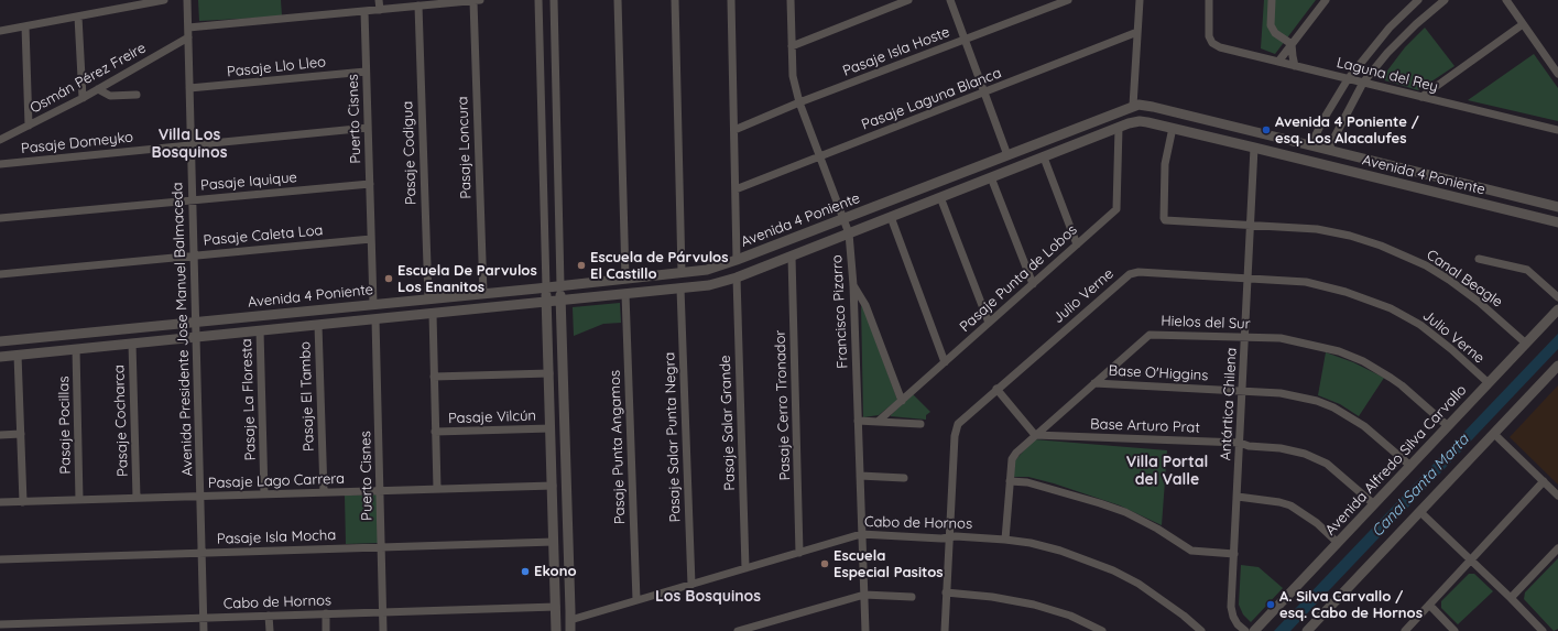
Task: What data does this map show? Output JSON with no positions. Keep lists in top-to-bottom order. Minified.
{"streets":{"street":["Pasaje Isla Hoste","Pasaje Llo Lleo","Laguna del Rey","Osmán Pérez Freire","Pasaje Laguna Blanca","Puerto Cisnes","Pasaje Domeyko","Pasaje Loncura","Pasaje Codigua","Avenida 4 Poniente","Pasaje Iquique","Pasaje Caleta Loa","Pasaje Punta de Lobos","Canal Beagle","Julio Verne","Francisco Pizarro","Hielos del Sur","Avenida Presidente Jose Manuel Balmaceda","Base O'Higgins","Pasaje El Tambo","Pasaje La Floresta","Antártica Chilena","Pasaje Cerro Tronador","Pasaje Vilcún","Pasaje Cocharca","Pasaje Salar Grande","Pasaje Pocillas","Base Arturo Prat","Pasaje Salar Punta Negra","Pasaje Punta Angamos","Avenida Alfredo Silva Carvallo","Pasaje Lago Carrera","Cabo de Hornos","Pasaje Isla Mocha"]},"crossings":[["Pasaje Isla Hoste","Francisco Pizarro"],["Pasaje Llo Lleo","Puerto Cisnes"],["Pasaje Llo Lleo","Avenida Presidente Jose Manuel Balmaceda"],["Osmán Pérez Freire","Avenida Presidente Jose Manuel Balmaceda"],["Pasaje Laguna Blanca","Francisco Pizarro"],["Puerto Cisnes","Pasaje Domeyko"],["Puerto Cisnes","Avenida 4 Poniente"],["Puerto Cisnes","Pasaje Iquique"],["Puerto Cisnes","Pasaje Caleta Loa"],["Puerto Cisnes","Pasaje Lago Carrera"],["Puerto Cisnes","Cabo de Hornos"],["Puerto Cisnes","Pasaje Isla Mocha"],["Pasaje Domeyko","Avenida Presidente Jose Manuel Balmaceda"],["Pasaje Loncura","Avenida 4 Poniente"],["Pasaje Codigua","Avenida 4 Poniente"],["Avenida 4 Poniente","Pasaje Punta de Lobos"],["Avenida 4 Poniente","Canal Beagle"],["Avenida 4 Poniente","Francisco Pizarro"],["Avenida 4 Poniente","Avenida Presidente Jose Manuel Balmaceda"],["Avenida 4 Poniente","Pasaje El Tambo"],["Avenida 4 Poniente","Pasaje La Floresta"],["Avenida 4 Poniente","Antártica Chilena"],["Avenida 4 Poniente","Pasaje Cerro Tronador"],["Avenida 4 Poniente","Pasaje Cocharca"],["Avenida 4 Poniente","Pasaje Salar Grande"],["Avenida 4 Poniente","Pasaje Pocillas"],["Avenida 4 Poniente","Pasaje Salar Punta Negra"],["Avenida 4 Poniente","Pasaje Punta Angamos"],["Pasaje Iquique","Avenida Presidente Jose Manuel Balmaceda"],["Pasaje Caleta Loa","Avenida Presidente Jose Manuel Balmaceda"],["Canal Beagle","Antártica Chilena"],["Canal Beagle","Avenida Alfredo Silva Carvallo"],["Julio Verne","Antártica Chilena"],["Julio Verne","Avenida Alfredo Silva Carvallo"],["Julio Verne","Cabo de Hornos"],["Francisco Pizarro","Cabo de Hornos"],["Hielos del Sur","Base O'Higgins"],["Hielos del Sur","Antártica Chilena"],["Hielos del Sur","Base Arturo Prat"],["Hielos del Sur","Avenida Alfredo Silva Carvallo"],["Hielos del Sur","Cabo de Hornos"],["Avenida Presidente Jose Manuel Balmaceda","Pasaje Lago Carrera"],["Avenida Presidente Jose Manuel Balmaceda","Cabo de Hornos"],["Avenida Presidente Jose Manuel Balmaceda","Pasaje Isla Mocha"],["Base O'Higgins","Antártica Chilena"],["Base O'Higgins","Avenida Alfredo Silva Carvallo"],["Pasaje El Tambo","Pasaje Lago Carrera"],["Pasaje La Floresta","Pasaje Lago Carrera"],["Antártica Chilena","Base Arturo Prat"],["Pasaje Cerro Tronador","Cabo de Hornos"],["Pasaje Cocharca","Pasaje Lago Carrera"],["Pasaje Salar Grande","Cabo de Hornos"],["Pasaje Pocillas","Pasaje Lago Carrera"],["Base Arturo Prat","Avenida Alfredo Silva Carvallo"],["Pasaje Salar Punta Negra","Cabo de Hornos"],["Pasaje Punta Angamos","Cabo de Hornos"]],"districts":["Villa Los Bosquinos","Villa Portal del Valle","Los Bosquinos"],"water":["Canal Santa Marta"],"places":["Avenida 4 Poniente / esq. Los Alacalufes","Escuela de Párvulos El Castillo","Escuela De Parvulos Los Enanitos","Escuela Especial Pasitos","Ekono","A. Silva Carvallo / esq. Cabo de Hornos"]}
